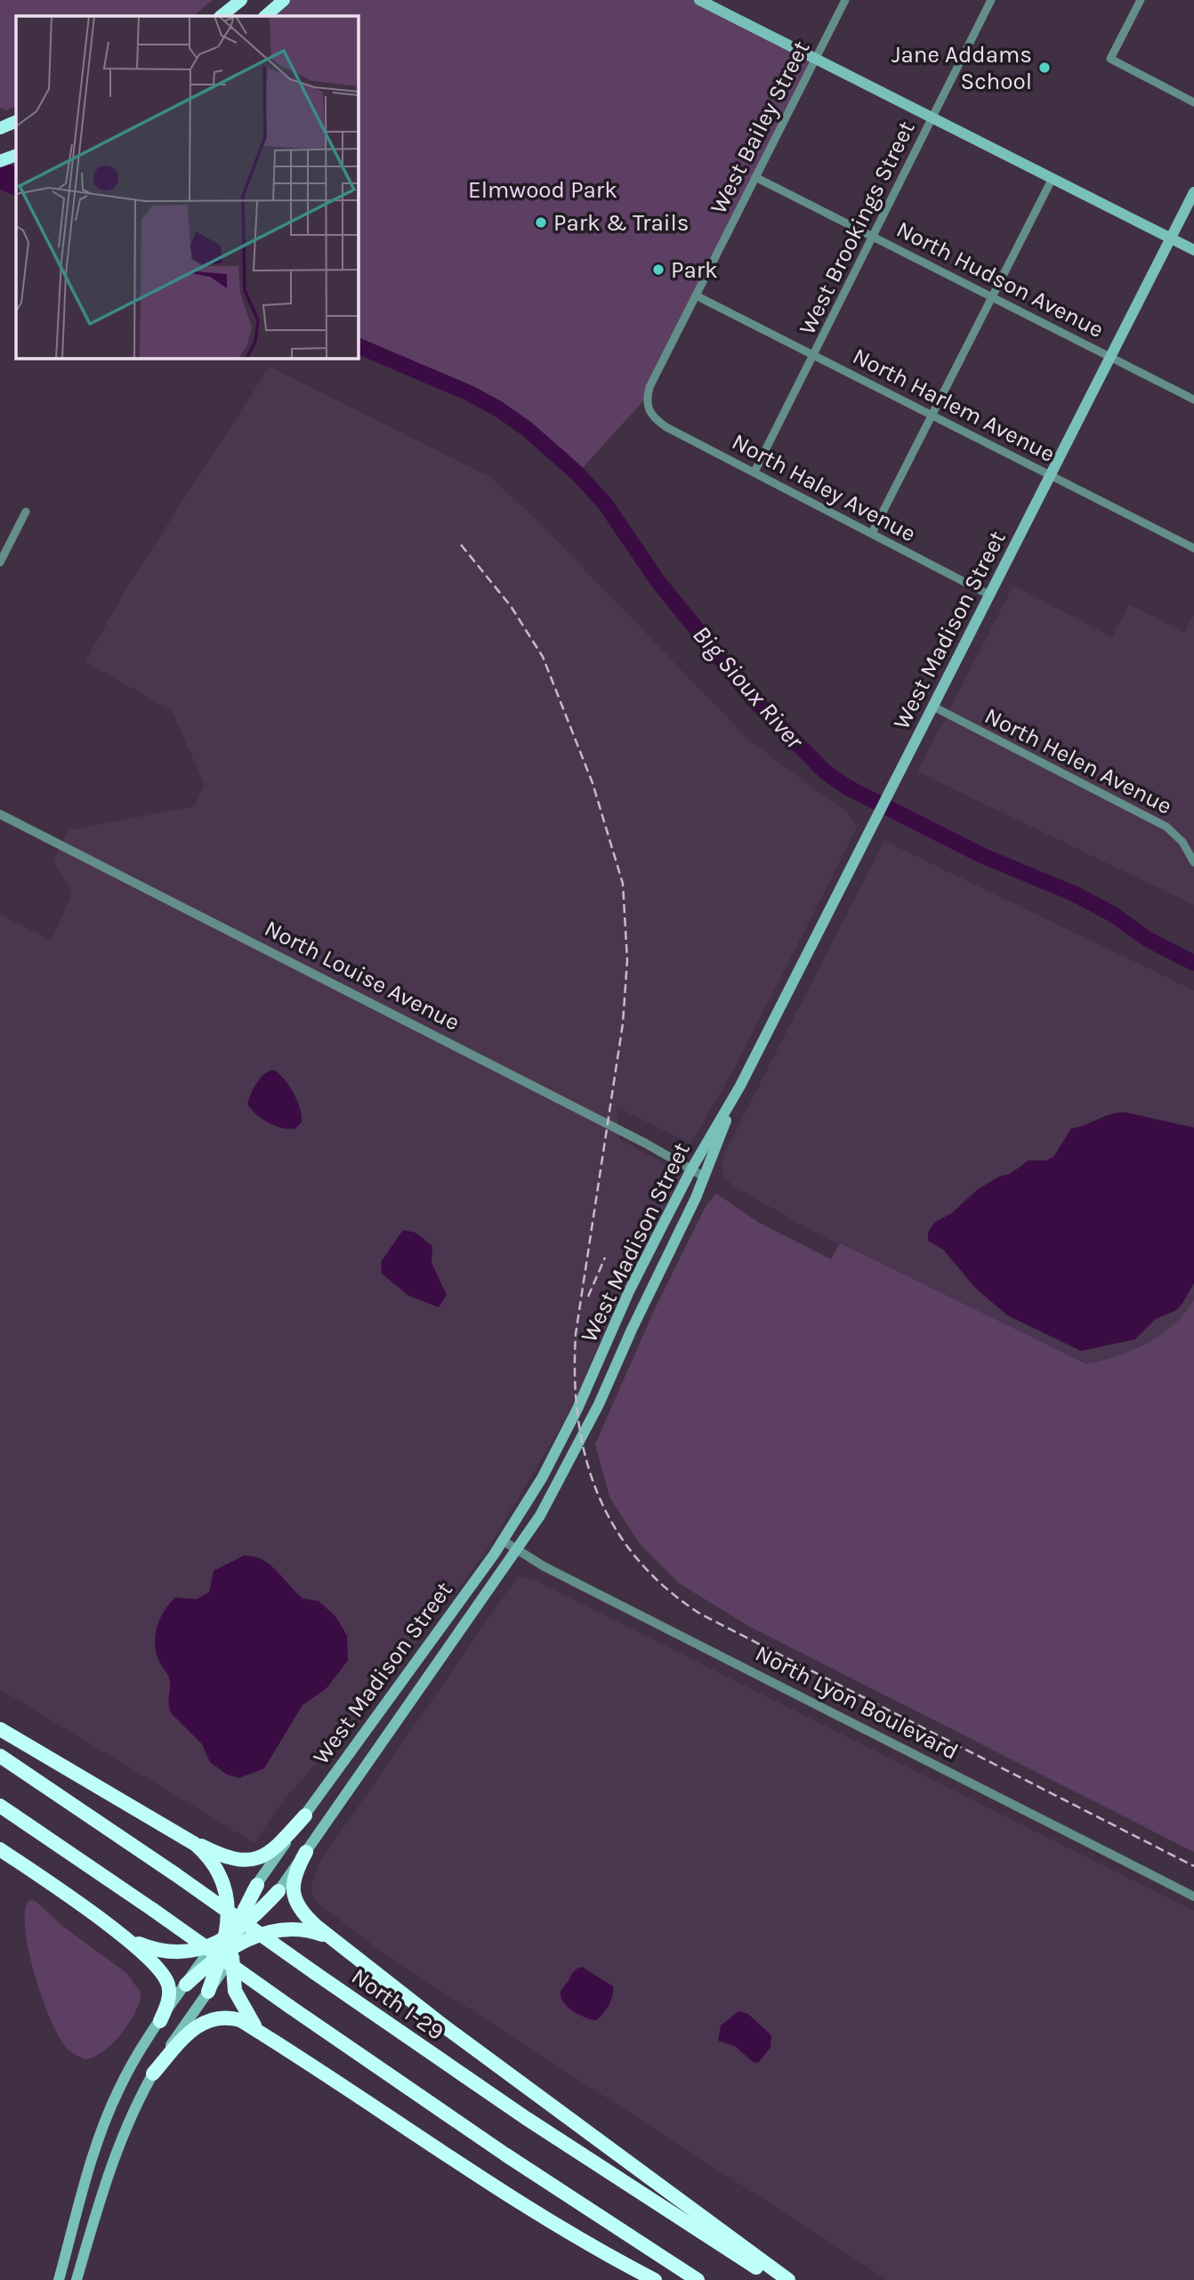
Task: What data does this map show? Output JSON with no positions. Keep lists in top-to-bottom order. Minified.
{"streets":{"highway":["North I-29"],"main road":["West Madison Street"],"street":["West Bailey Street","West Brookings Street","North Hudson Avenue","North Harlem Avenue","North Haley Avenue","North Helen Avenue","North Louise Avenue","North Lyon Boulevard"]},"crossings":[["West Bailey Street","North Hudson Avenue"],["West Bailey Street","North Harlem Avenue"],["West Bailey Street","North Haley Avenue"],["West Brookings Street","North Hudson Avenue"],["West Brookings Street","North Harlem Avenue"],["West Brookings Street","North Haley Avenue"],["North Hudson Avenue","West Madison Street"],["North Harlem Avenue","West Madison Street"],["North Haley Avenue","West Madison Street"],["West Madison Street","North Helen Avenue"],["West Madison Street","North Louise Avenue"],["West Madison Street","North Lyon Boulevard"]],"water":["Big Sioux River"],"parks":["Elmwood Park"],"places":["Jane Addams School","Park & Trails","Park"]}
